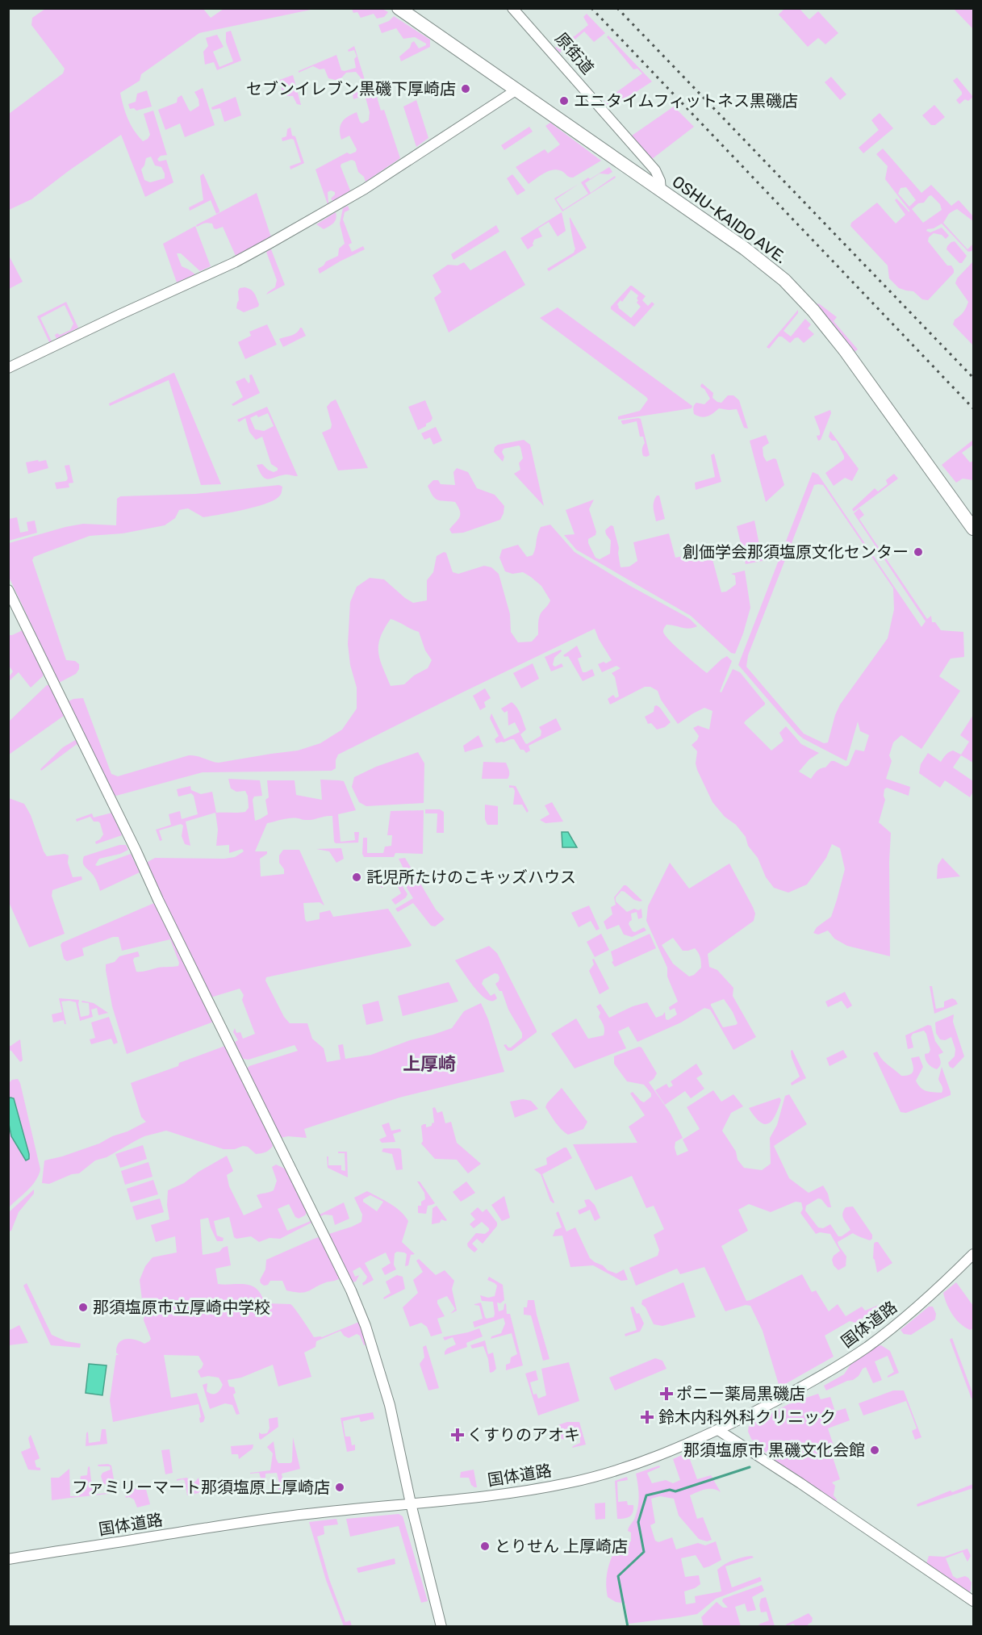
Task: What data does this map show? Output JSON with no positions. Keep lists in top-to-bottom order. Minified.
{"streets":{"main road":["OSHU-KAIDO AVE."],"street":["原街道","国体道路"]},"crossings":[["原街道","OSHU-KAIDO AVE."]],"districts":["上厚崎"],"places":{"other":["セブンイレブン黒磯下厚崎店","エニタイムフィットネス黒磯店","創価学会那須塩原文化センター","託児所たけのこキッズハウス","那須塩原市立厚崎中学校","那須塩原市 黒磯文化会館","ファミリーマート那須塩原上厚崎店","とりせん 上厚崎店"],"health":["ポニー薬局黒磯店","鈴木内科外科クリニック","くすりのアオキ"]}}
